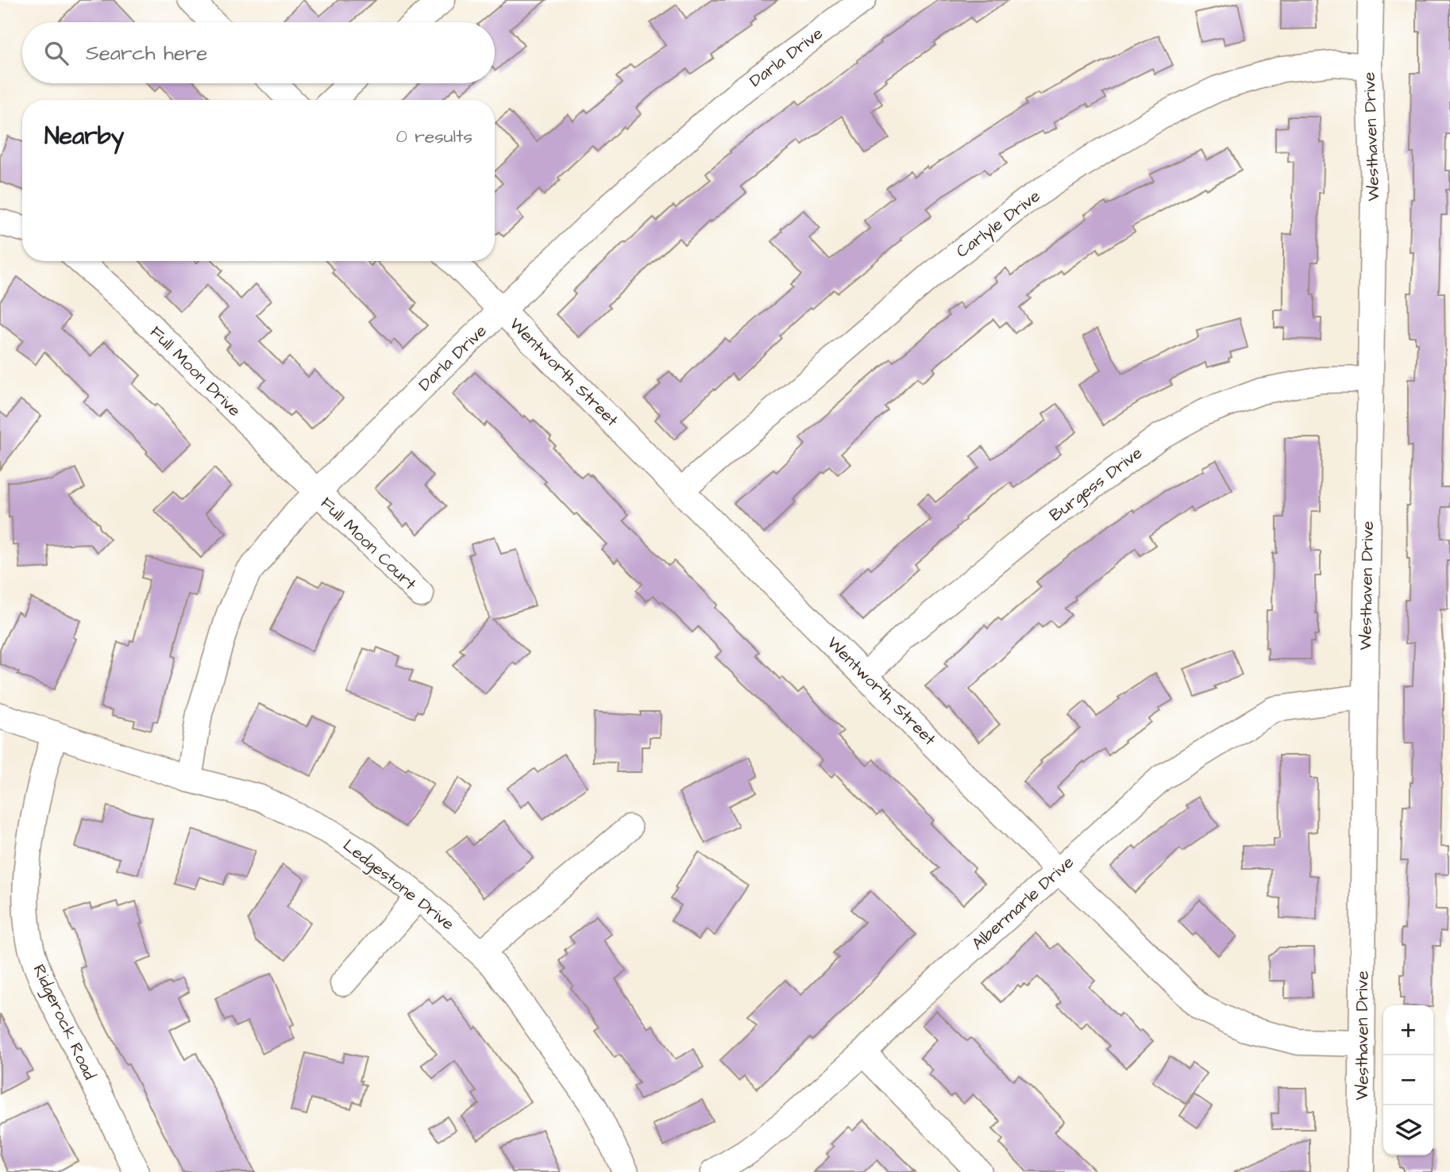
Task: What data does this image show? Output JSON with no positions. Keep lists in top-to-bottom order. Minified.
{"streets":{"street":["Darla Drive","Westhaven Drive","Carlyle Drive","Full Moon Drive","Wentworth Street","Burgess Drive","Full Moon Court","Ledgestone Drive","Albermarle Drive","Ridgerock Road"]},"crossings":[["Darla Drive","Full Moon Drive"],["Darla Drive","Wentworth Street"],["Darla Drive","Full Moon Court"],["Darla Drive","Ledgestone Drive"],["Westhaven Drive","Carlyle Drive"],["Westhaven Drive","Wentworth Street"],["Westhaven Drive","Burgess Drive"],["Westhaven Drive","Albermarle Drive"],["Carlyle Drive","Wentworth Street"],["Full Moon Drive","Full Moon Court"],["Wentworth Street","Burgess Drive"],["Wentworth Street","Albermarle Drive"],["Ledgestone Drive","Ridgerock Road"]],"page":{"search":"Search here","heading":["Nearby","0 results"],"map_buttons":["+","−"]}}
